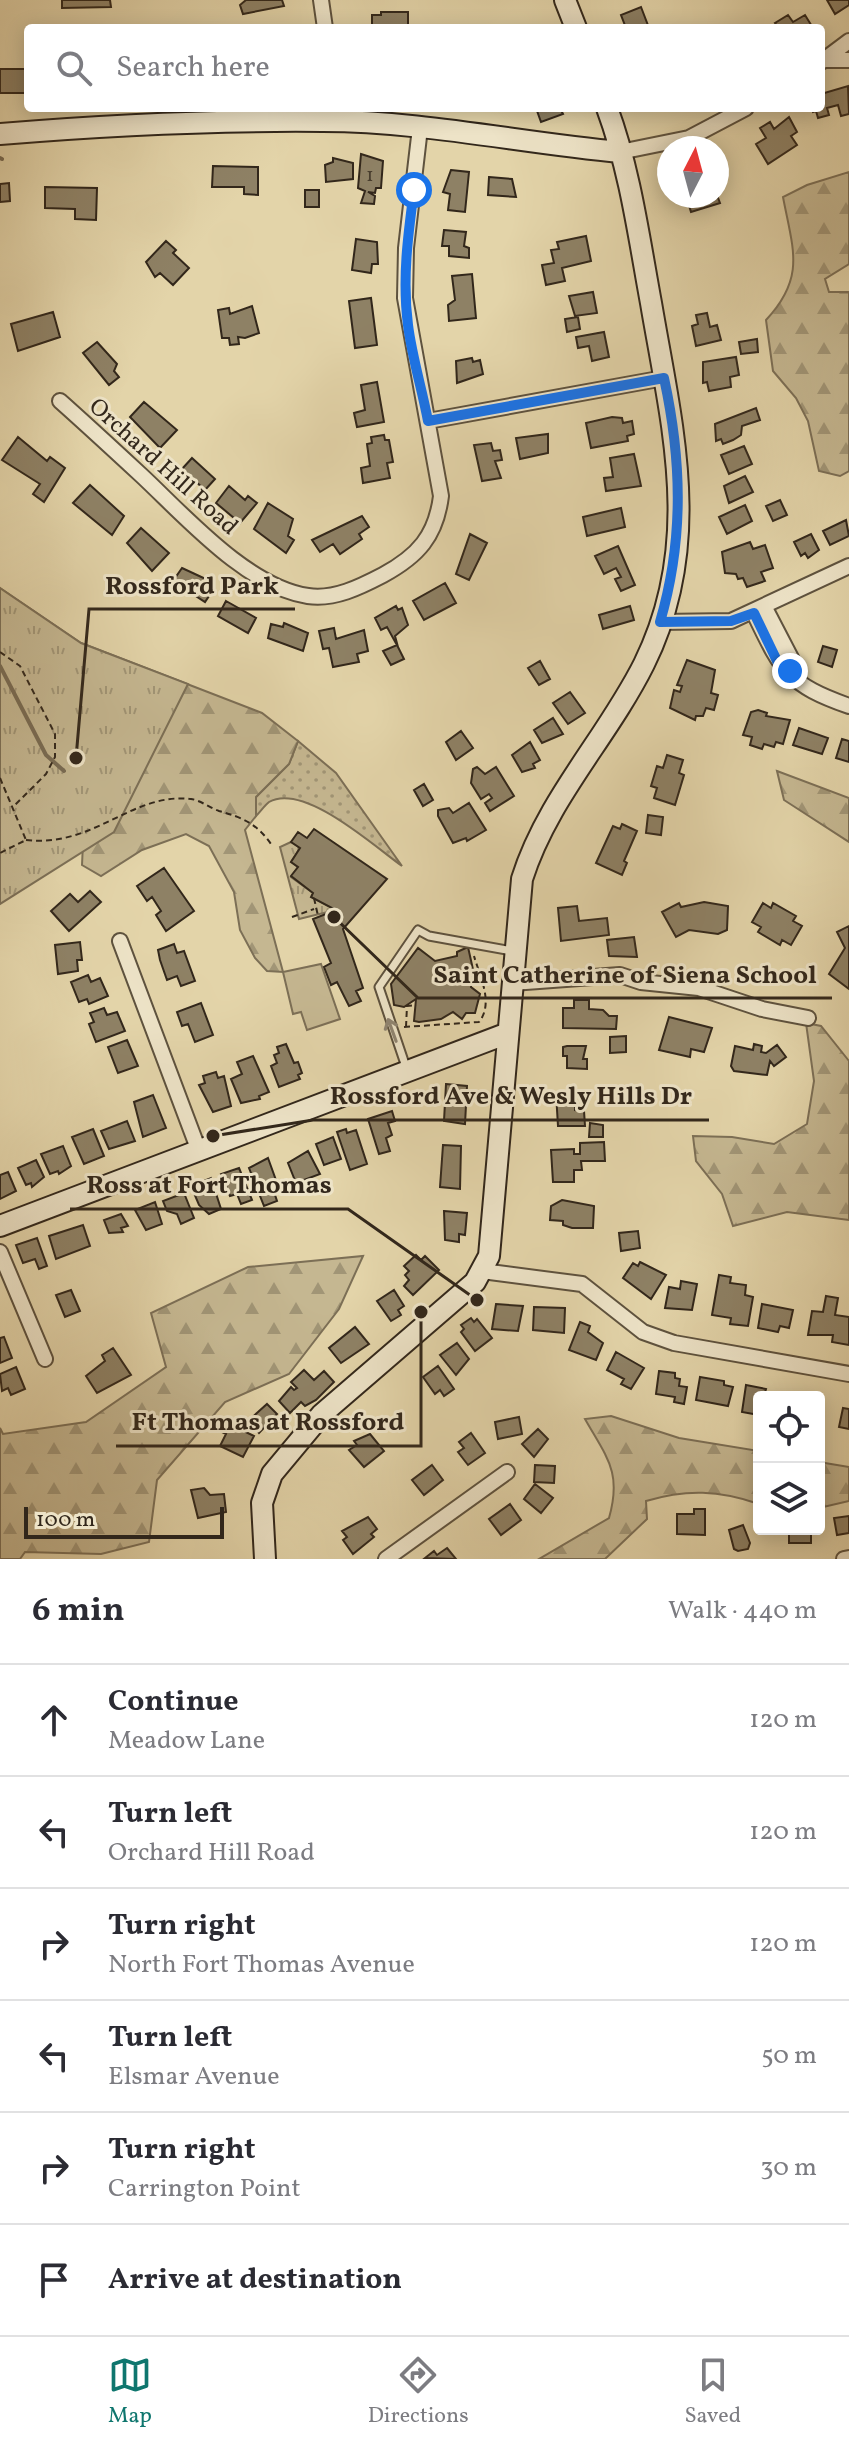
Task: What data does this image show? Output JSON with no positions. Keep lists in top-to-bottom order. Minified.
{"streets":{"street":["Orchard Hill Road"]},"places":["Rossford Park","Saint Catherine of Siena School","Rossford Ave & Wesly Hills Dr","Ross at Fort Thomas","Ft Thomas at Rossford"],"house_numbers":["1"],"scale_bar":"100 m","north":"top","page":{"search":"Search here","scale":"100 m","heading":["6 min","Walk · 440 m"],"list":[["Continue","Meadow Lane","120 m"],["Turn left","Orchard Hill Road","120 m"],["Turn right","North Fort Thomas Avenue","120 m"],["Turn left","Elsmar Avenue","50 m"],["Turn right","Carrington Point","30 m"],"Arrive at destination"],"nav":["Map","Directions","Saved"]}}
